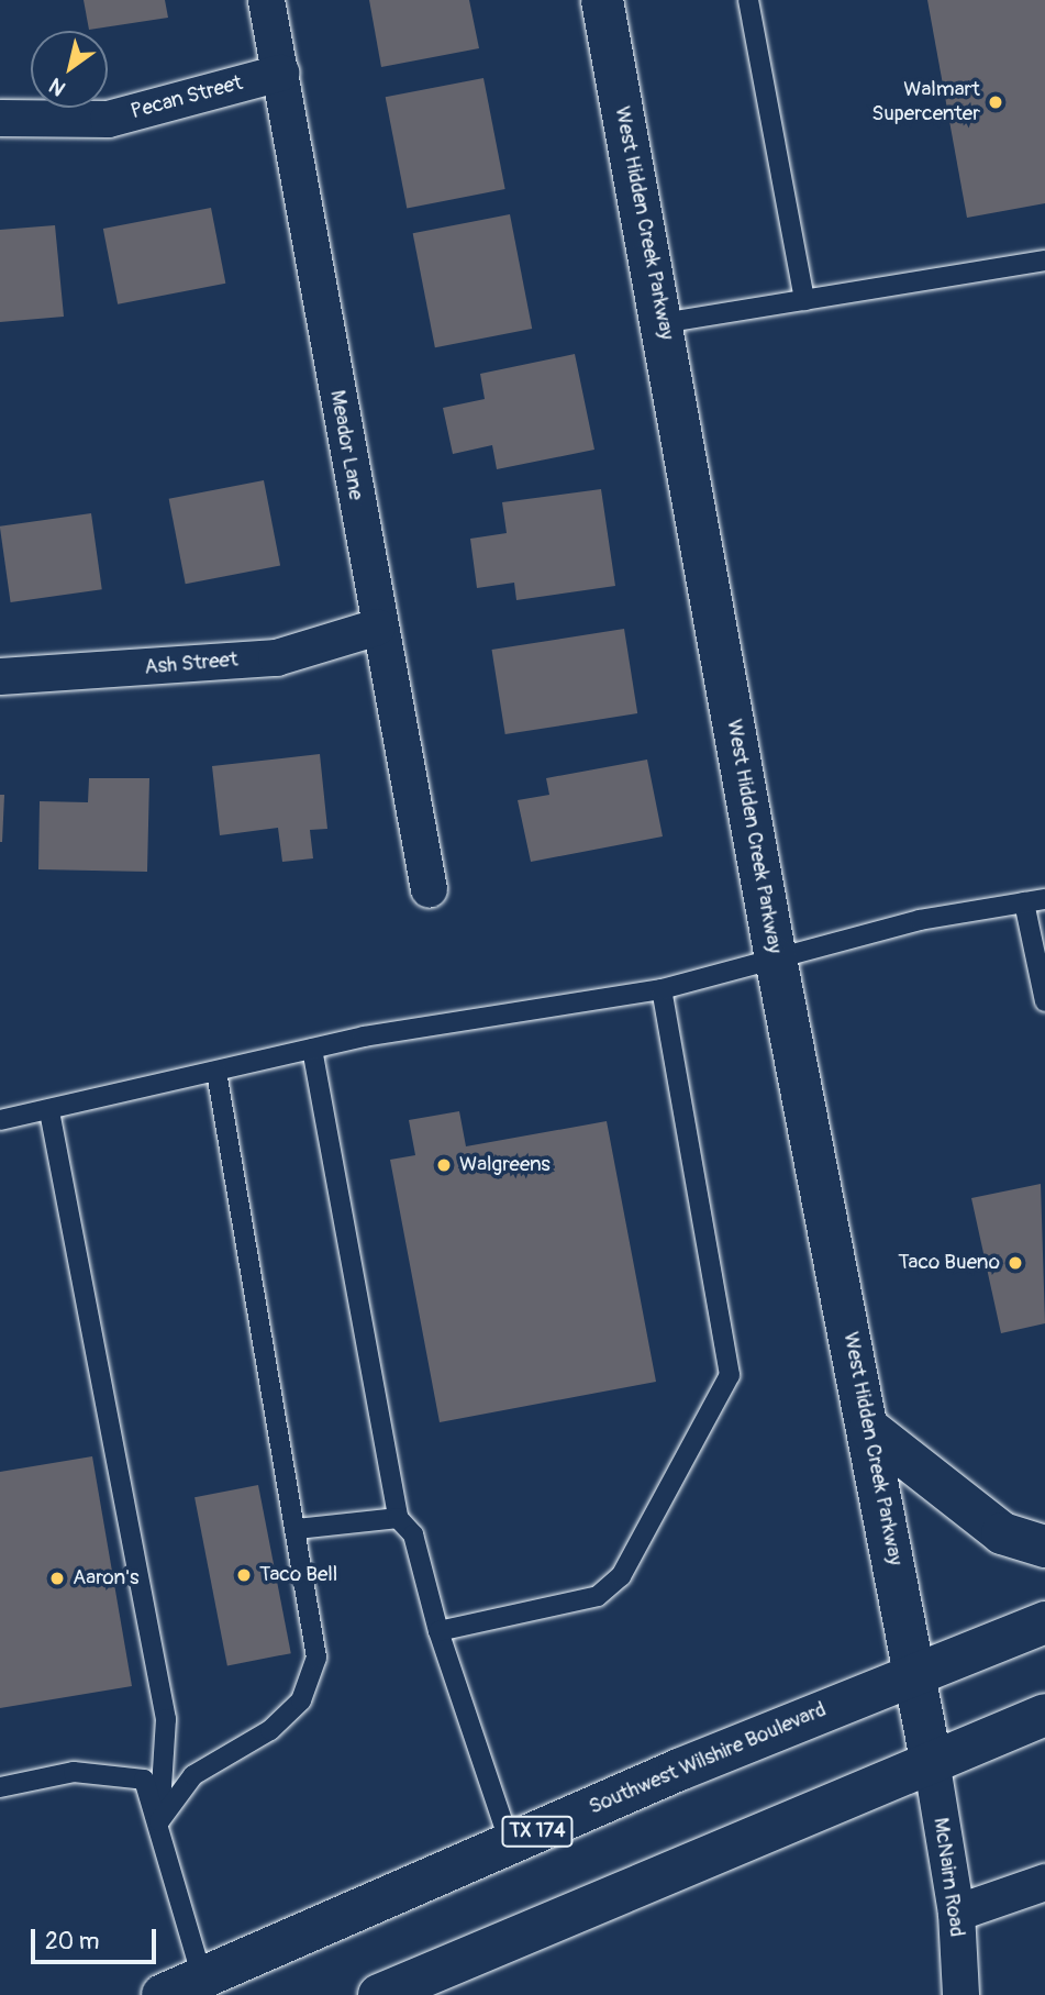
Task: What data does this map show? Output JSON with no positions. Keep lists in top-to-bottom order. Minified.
{"streets":{"main road":["West Hidden Creek Parkway","Southwest Wilshire Boulevard","TX 174"],"street":["Pecan Street","Meador Lane","Ash Street","McNairn Road"]},"crossings":[["Pecan Street","Meador Lane"],["West Hidden Creek Parkway","Southwest Wilshire Boulevard"],["West Hidden Creek Parkway","McNairn Road"],["Meador Lane","Ash Street"]],"places":["Walmart Supercenter","Walgreens","Taco Bueno","Taco Bell","Aaron's"],"scale_bar":"20 m","north":"bottom left"}
